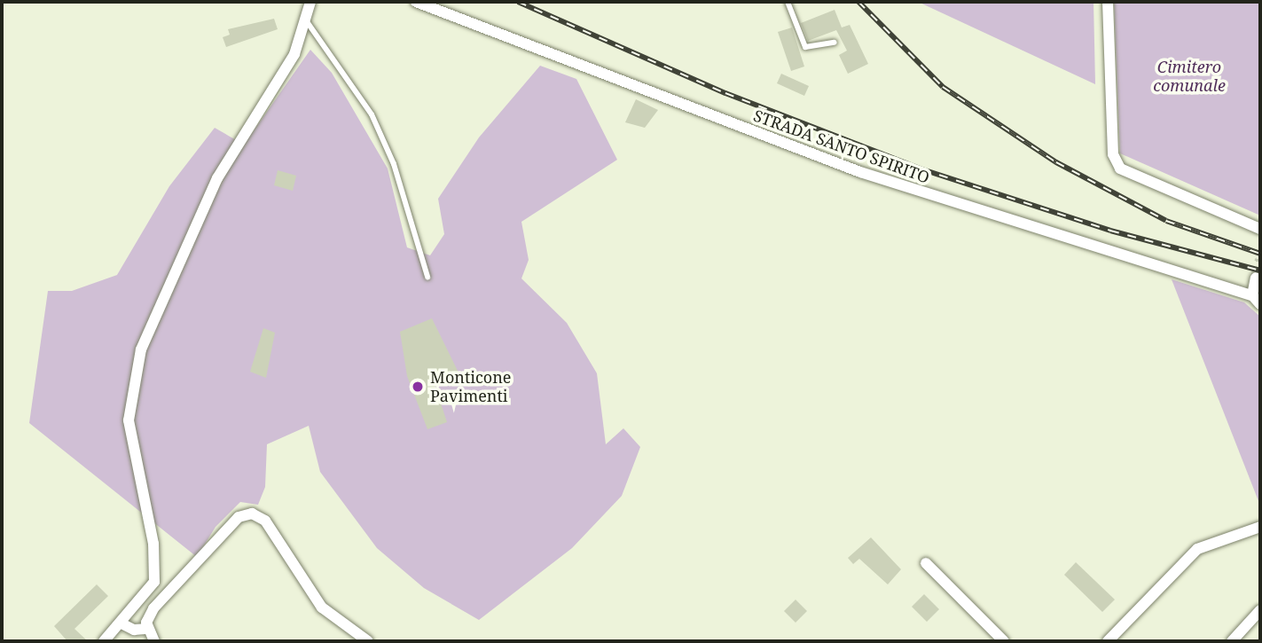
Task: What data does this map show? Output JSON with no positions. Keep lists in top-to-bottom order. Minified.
{"streets":{"street":["STRADA SANTO SPIRITO"]},"parks":["Cimitero comunale"],"places":["Monticone Pavimenti"]}
